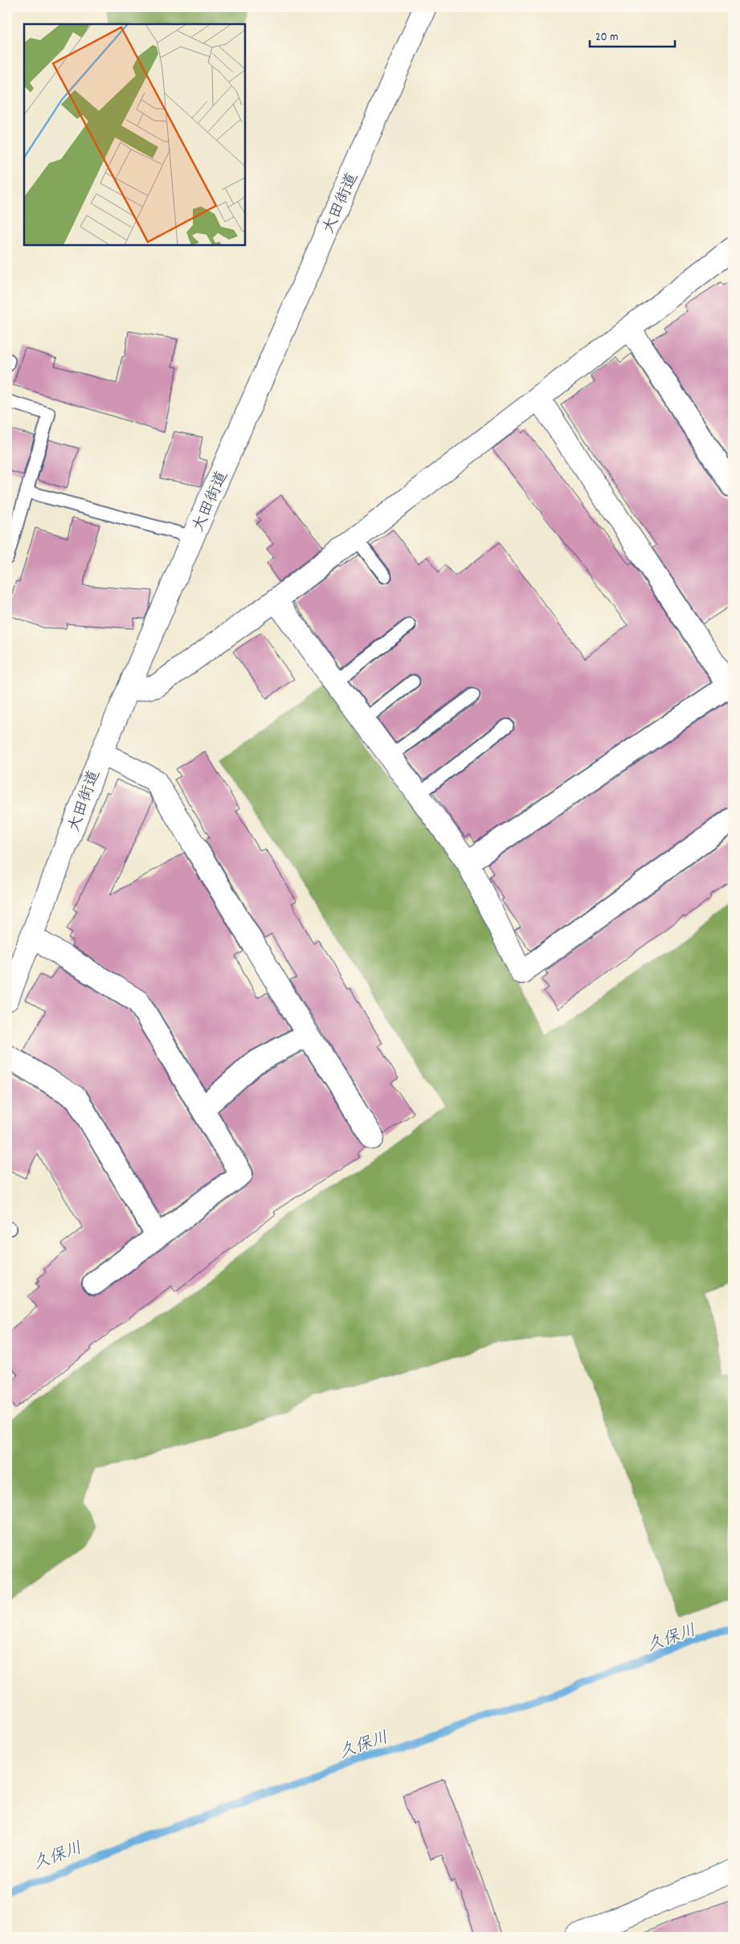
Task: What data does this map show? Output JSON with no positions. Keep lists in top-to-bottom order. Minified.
{"streets":{"street":["大田街道"]},"water":["久保川"],"scale_bar":"20 m"}
